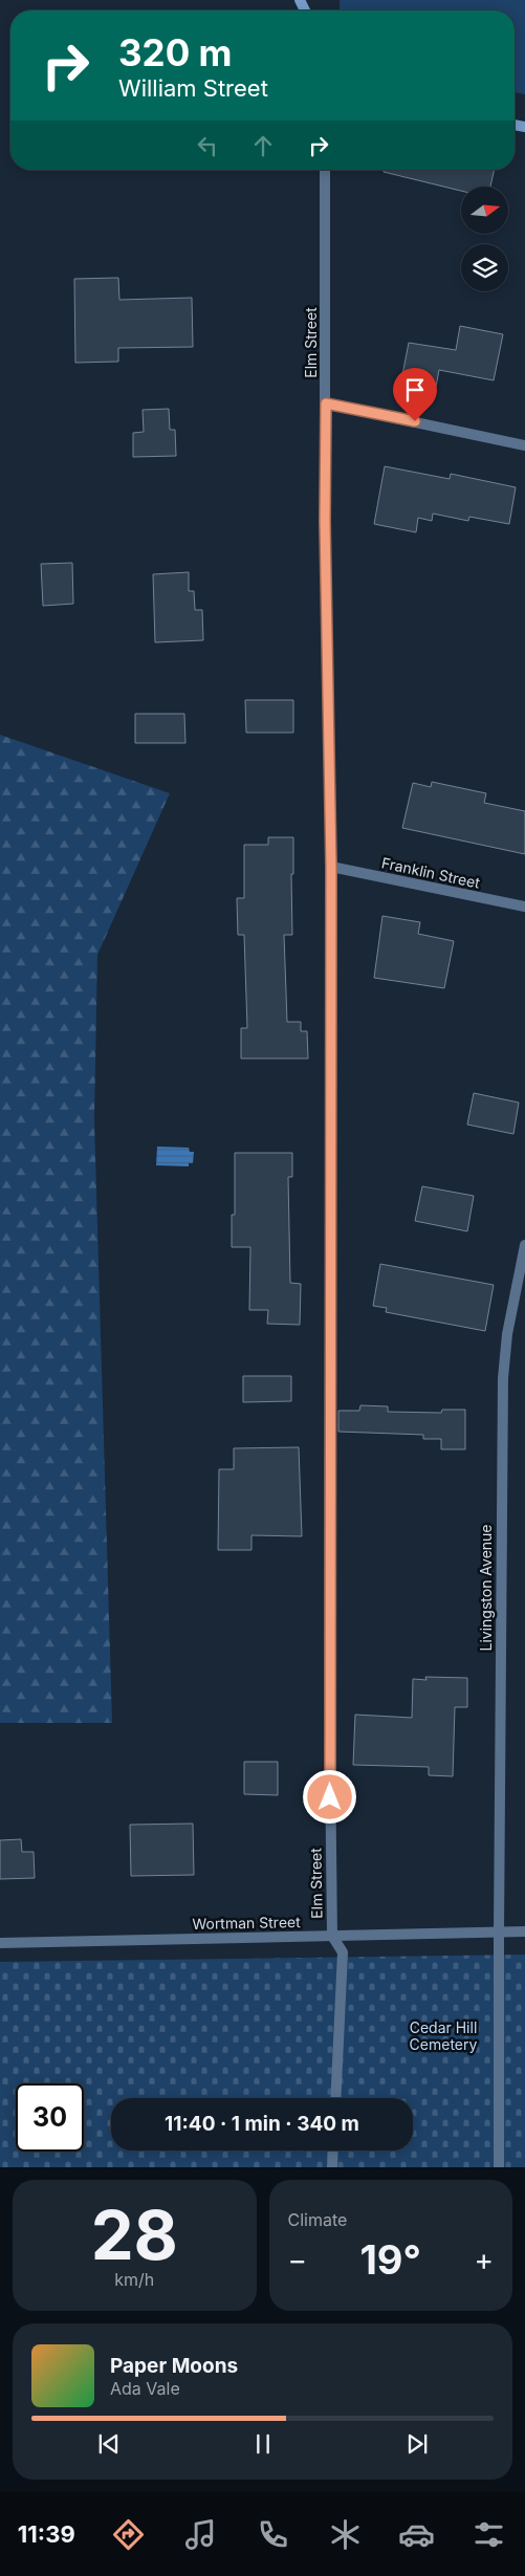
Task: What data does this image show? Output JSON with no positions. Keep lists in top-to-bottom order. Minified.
{"streets":{"street":["Elm Street","Franklin Street","Livingston Avenue","Wortman Street"]},"crossings":[["Elm Street","Franklin Street"],["Elm Street","Wortman Street"],["Livingston Avenue","Wortman Street"]],"parks":["Cedar Hill Cemetery"],"north":"right","page":{"turn":["320 m","William Street"],"limit":"30","trip":"11:40 · 1 min · 340 m","tile":[["28","km/h"],"Climate"],"heat":["−","19°","+"],"song":["Paper Moons","Ada Vale"],"tabs":"11:39"}}
